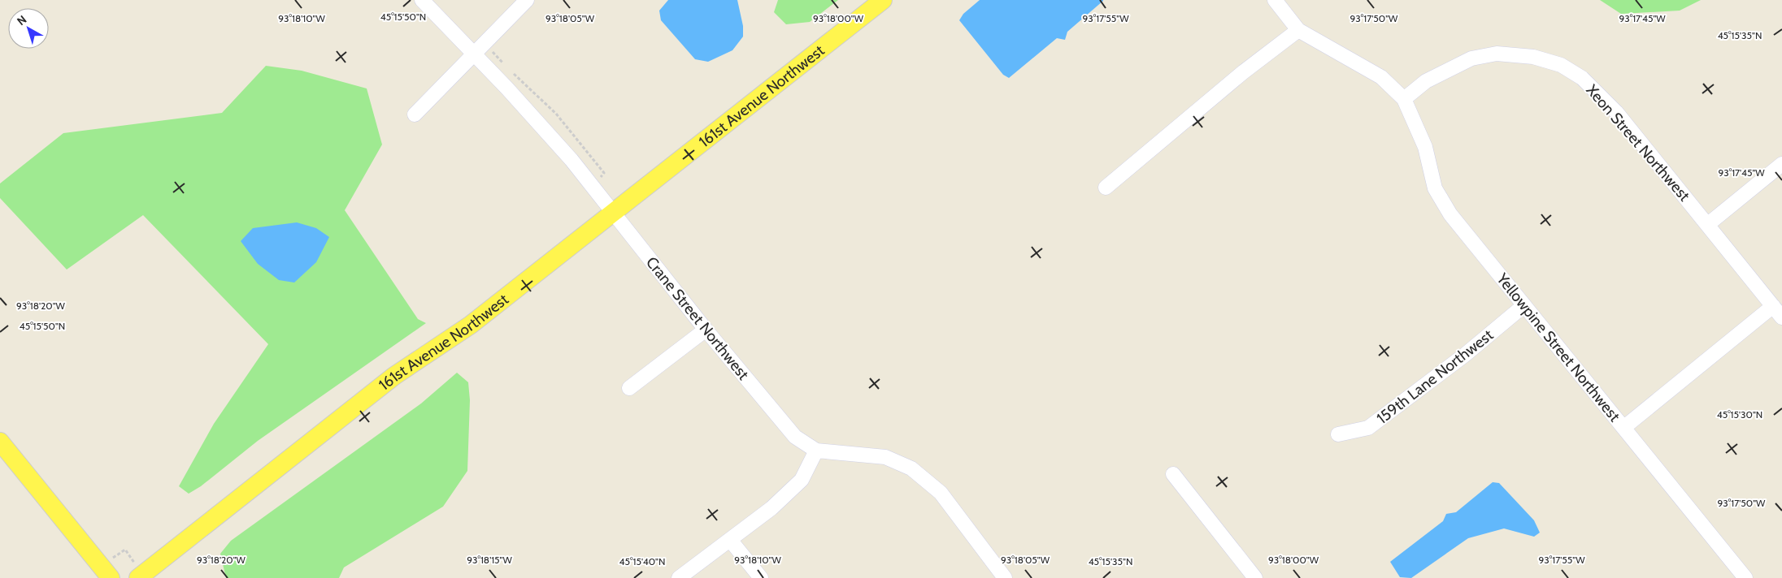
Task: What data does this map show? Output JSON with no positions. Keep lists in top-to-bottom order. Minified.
{"streets":{"main road":["161st Avenue Northwest"],"street":["Xeon Street Northwest","Crane Street Northwest","Yellowpine Street Northwest","159th Lane Northwest"]},"crossings":[["161st Avenue Northwest","Crane Street Northwest"],["Xeon Street Northwest","Yellowpine Street Northwest"],["Yellowpine Street Northwest","159th Lane Northwest"]],"north":"top left","coordinates":["45°15'50\"N","93°17'55\"W","93°17'45\"W","93°18'10\"W","93°18'05\"W","93°18'00\"W","93°17'50\"W","45°15'35\"N","93°18'20\"W","45°15'30\"N","93°18'15\"W","45°15'40\"N"]}
